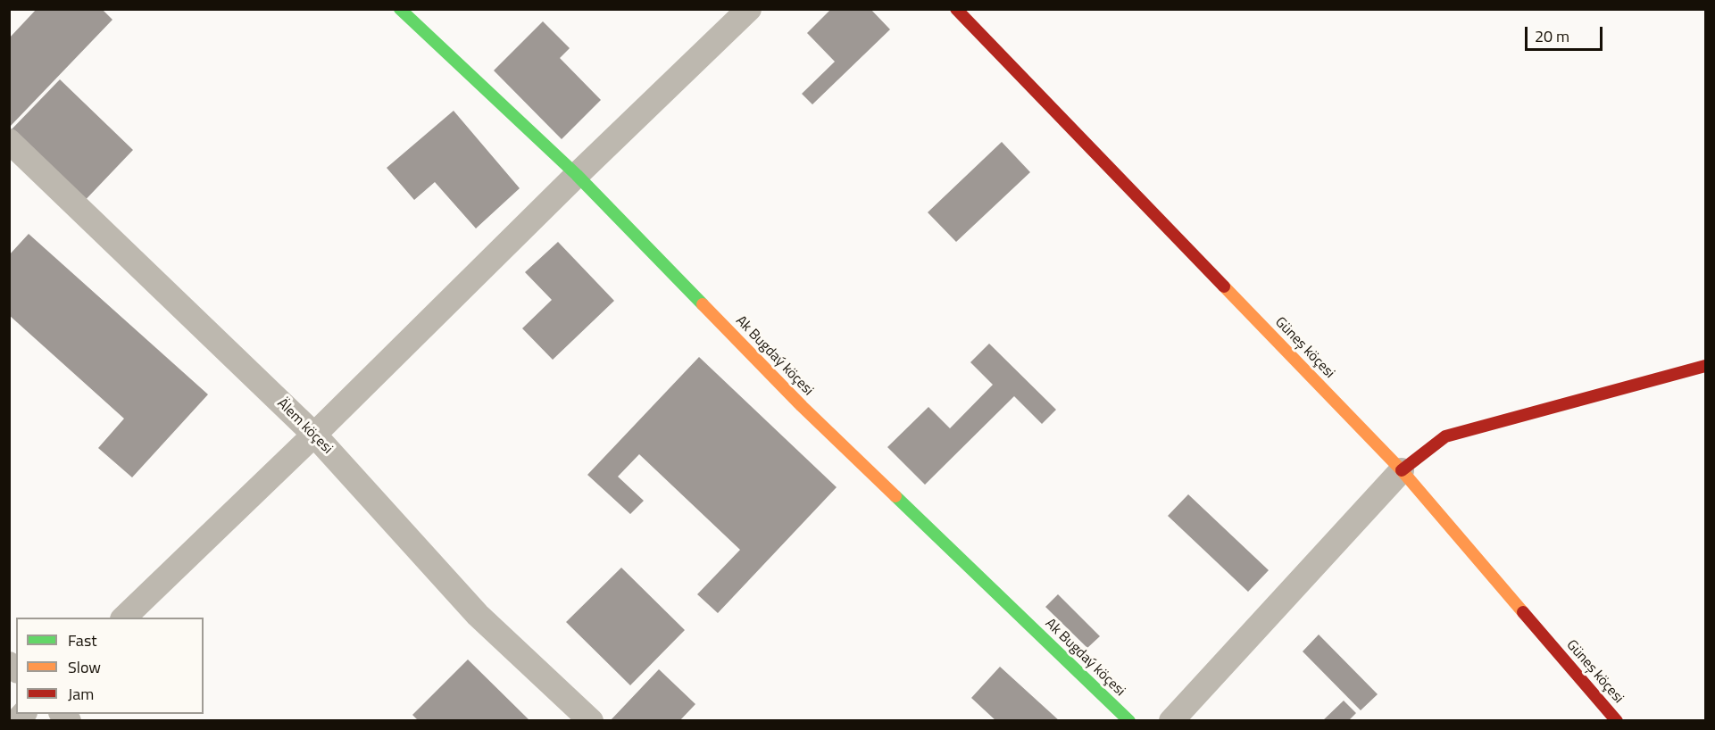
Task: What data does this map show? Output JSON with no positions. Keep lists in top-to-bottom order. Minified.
{"streets":{"street":["Güneş köçesi","Ak Bugdaý köçesi","Älem köçesi"]},"legend":["Fast","Slow","Jam"],"scale_bar":"20 m"}
